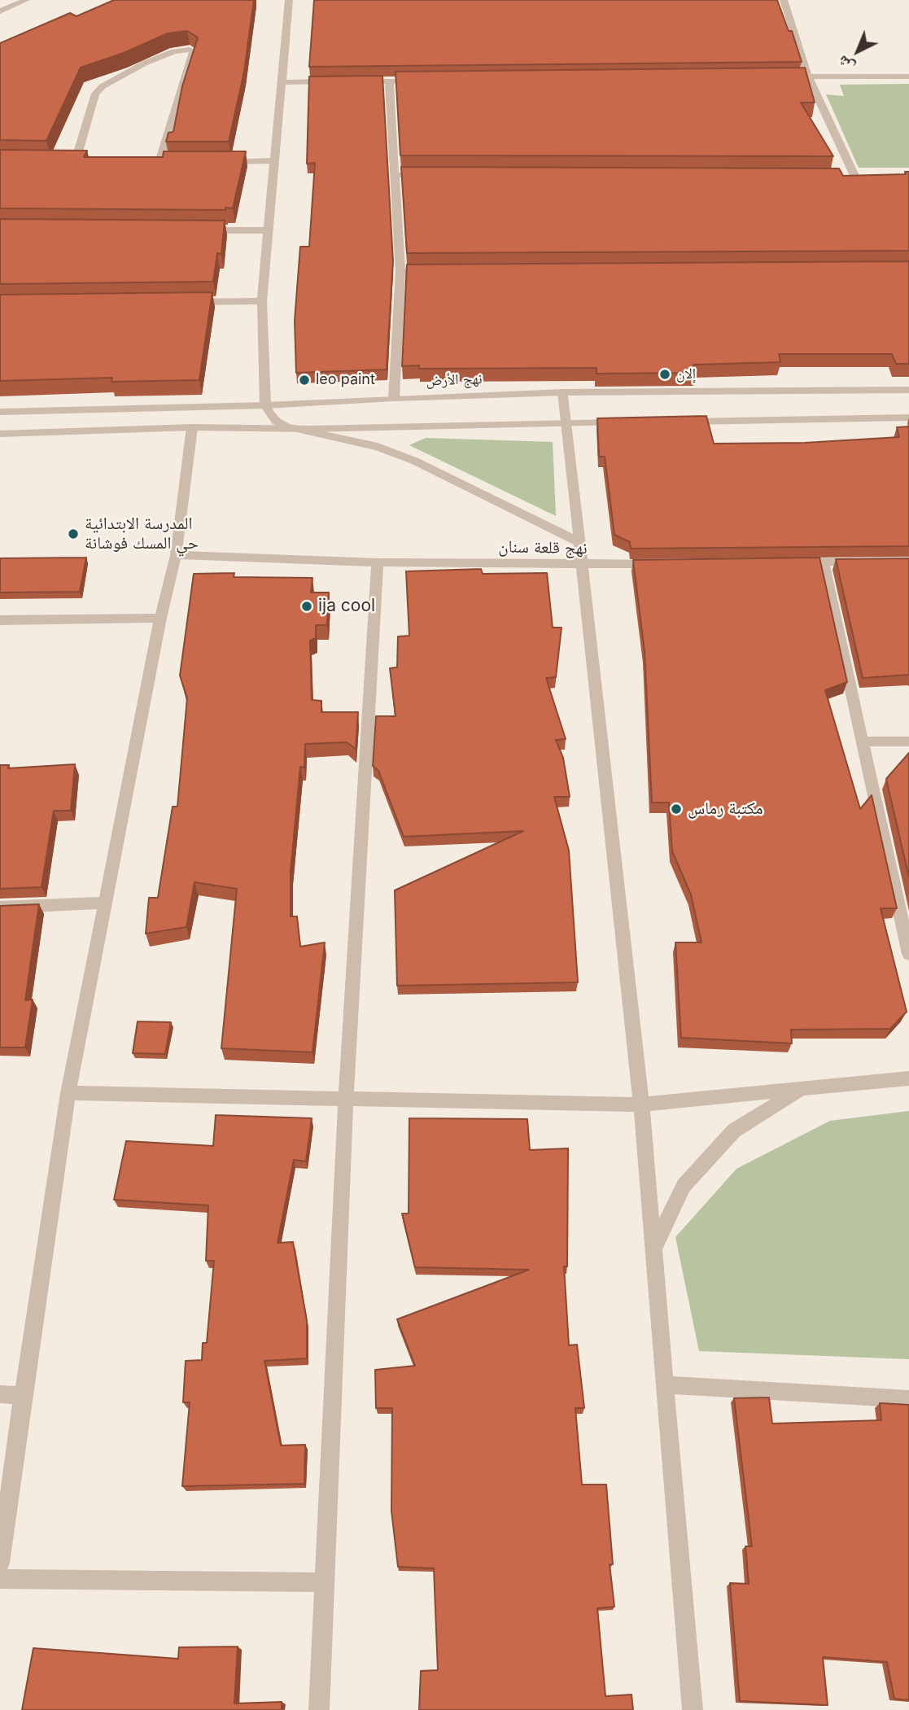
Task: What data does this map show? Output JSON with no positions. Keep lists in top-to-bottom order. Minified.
{"streets":{"street":["نهج الأرض","نهج قلعة سنان"]},"places":["إلان","leo paint","المدرسة الابتدائية حي المسك فوشانة","ija cool","مكتبة رماس"],"north":"bottom left"}
